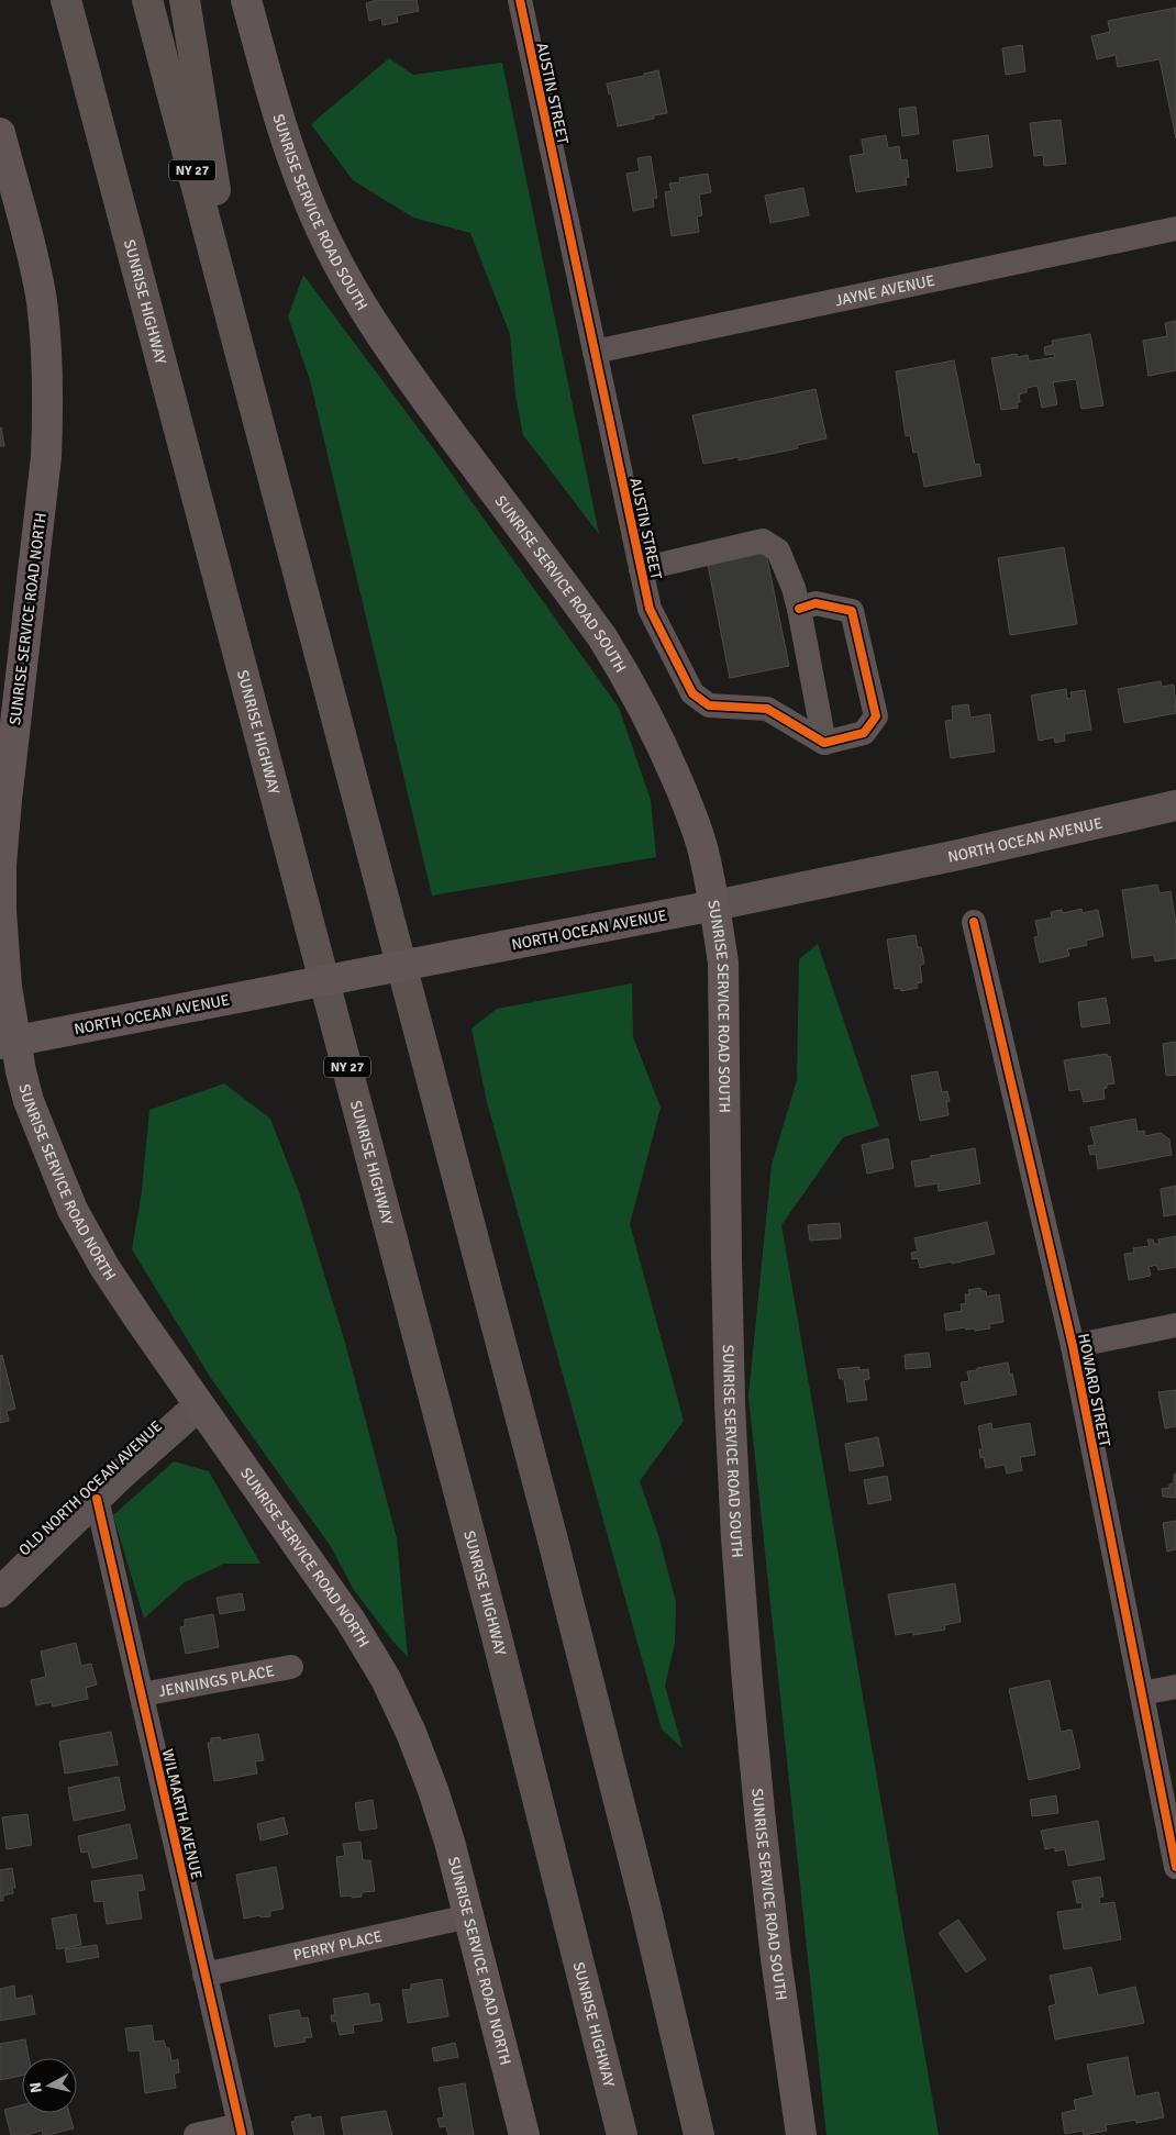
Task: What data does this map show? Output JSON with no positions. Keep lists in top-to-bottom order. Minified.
{"streets":{"highway":["NY 27","SUNRISE HIGHWAY"],"main road":["SUNRISE SERVICE ROAD SOUTH","SUNRISE SERVICE ROAD NORTH","NORTH OCEAN AVENUE"],"street":["AUSTIN STREET","JAYNE AVENUE","HOWARD STREET","OLD NORTH OCEAN AVENUE","JENNINGS PLACE","WILMARTH AVENUE","PERRY PLACE"]},"crossings":[["AUSTIN STREET","JAYNE AVENUE"],["SUNRISE SERVICE ROAD SOUTH","NORTH OCEAN AVENUE"],["SUNRISE SERVICE ROAD NORTH","NORTH OCEAN AVENUE"],["SUNRISE SERVICE ROAD NORTH","OLD NORTH OCEAN AVENUE"],["SUNRISE SERVICE ROAD NORTH","PERRY PLACE"],["OLD NORTH OCEAN AVENUE","WILMARTH AVENUE"],["JENNINGS PLACE","WILMARTH AVENUE"],["WILMARTH AVENUE","PERRY PLACE"]],"north":"left"}
